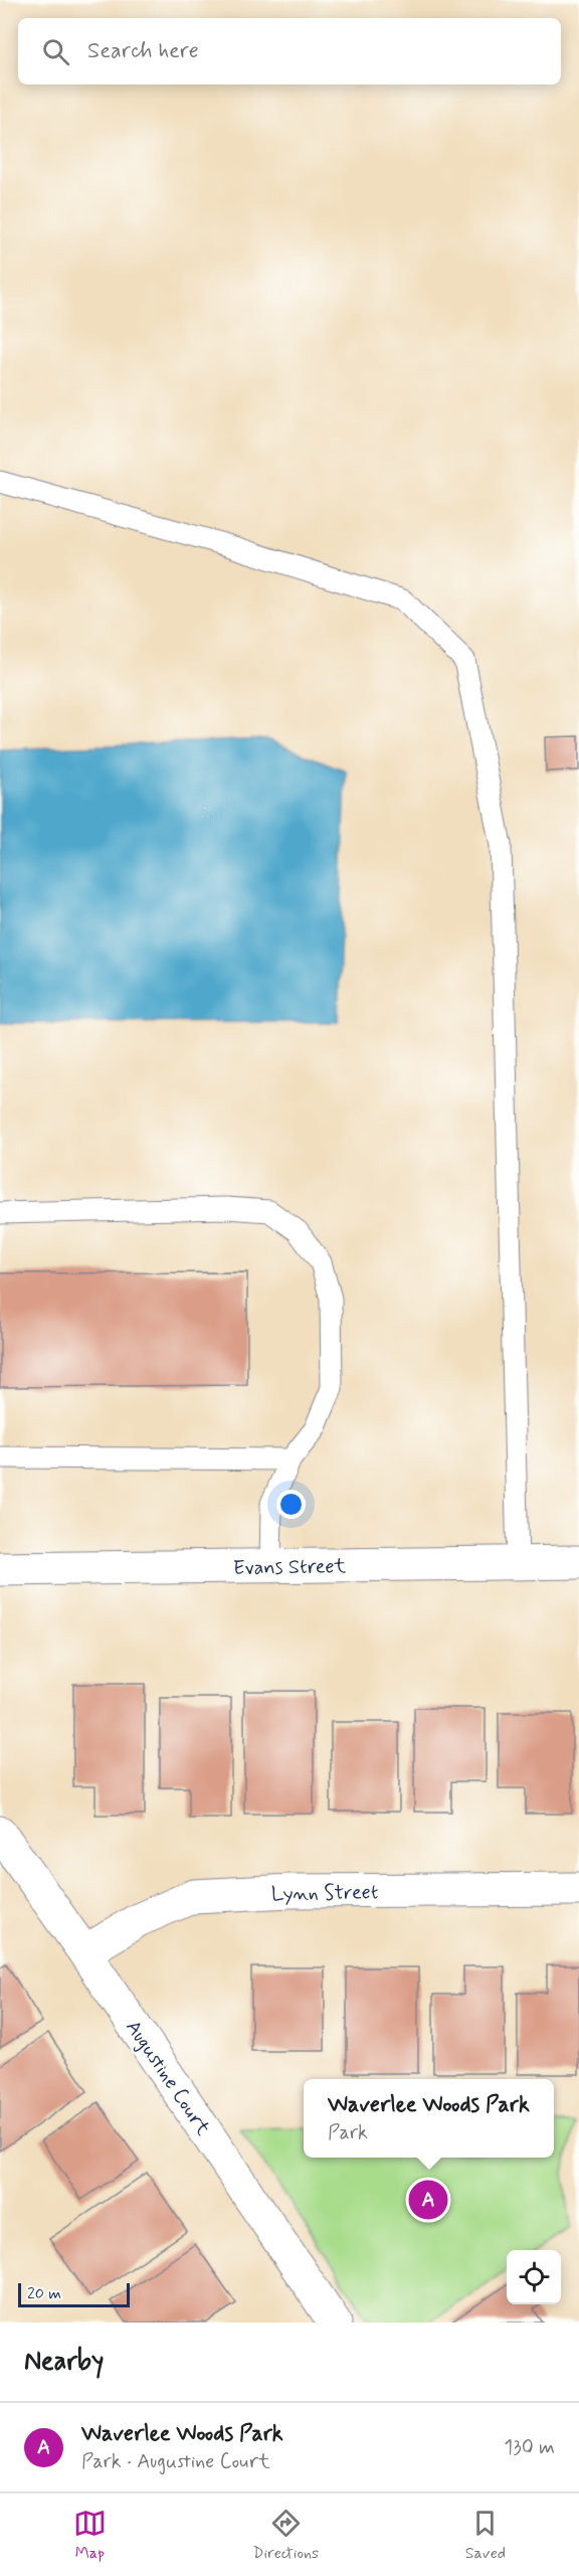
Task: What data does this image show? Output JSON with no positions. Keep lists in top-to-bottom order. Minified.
{"streets":{"street":["Evans Street","Lynn Street","Augustine Court"]},"crossings":[["Lynn Street","Augustine Court"]],"scale_bar":"20 m","page":{"search":"Search here","popup":["Waverlee Woods Park","Park"],"pins":"A","scale":"20 m","heading":"Nearby","list":[{"mark":"A","name":"Waverlee Woods Park","note":"Park · Augustine Court","value":"130 m"}],"nav":["Map","Directions","Saved"]}}
